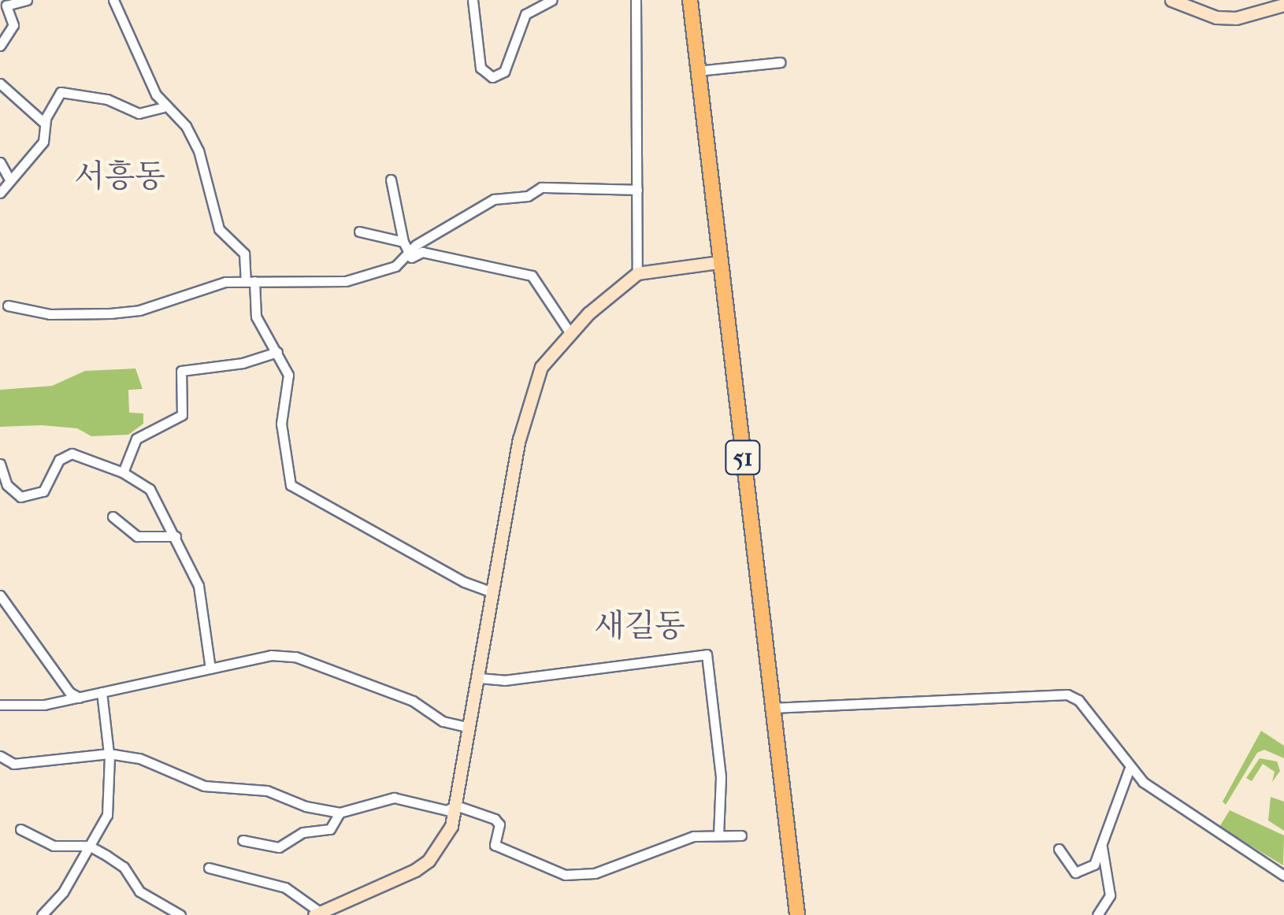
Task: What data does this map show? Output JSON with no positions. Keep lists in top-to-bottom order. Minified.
{"streets":{"main road":["51"]},"districts":["서흥동","새길동"]}
